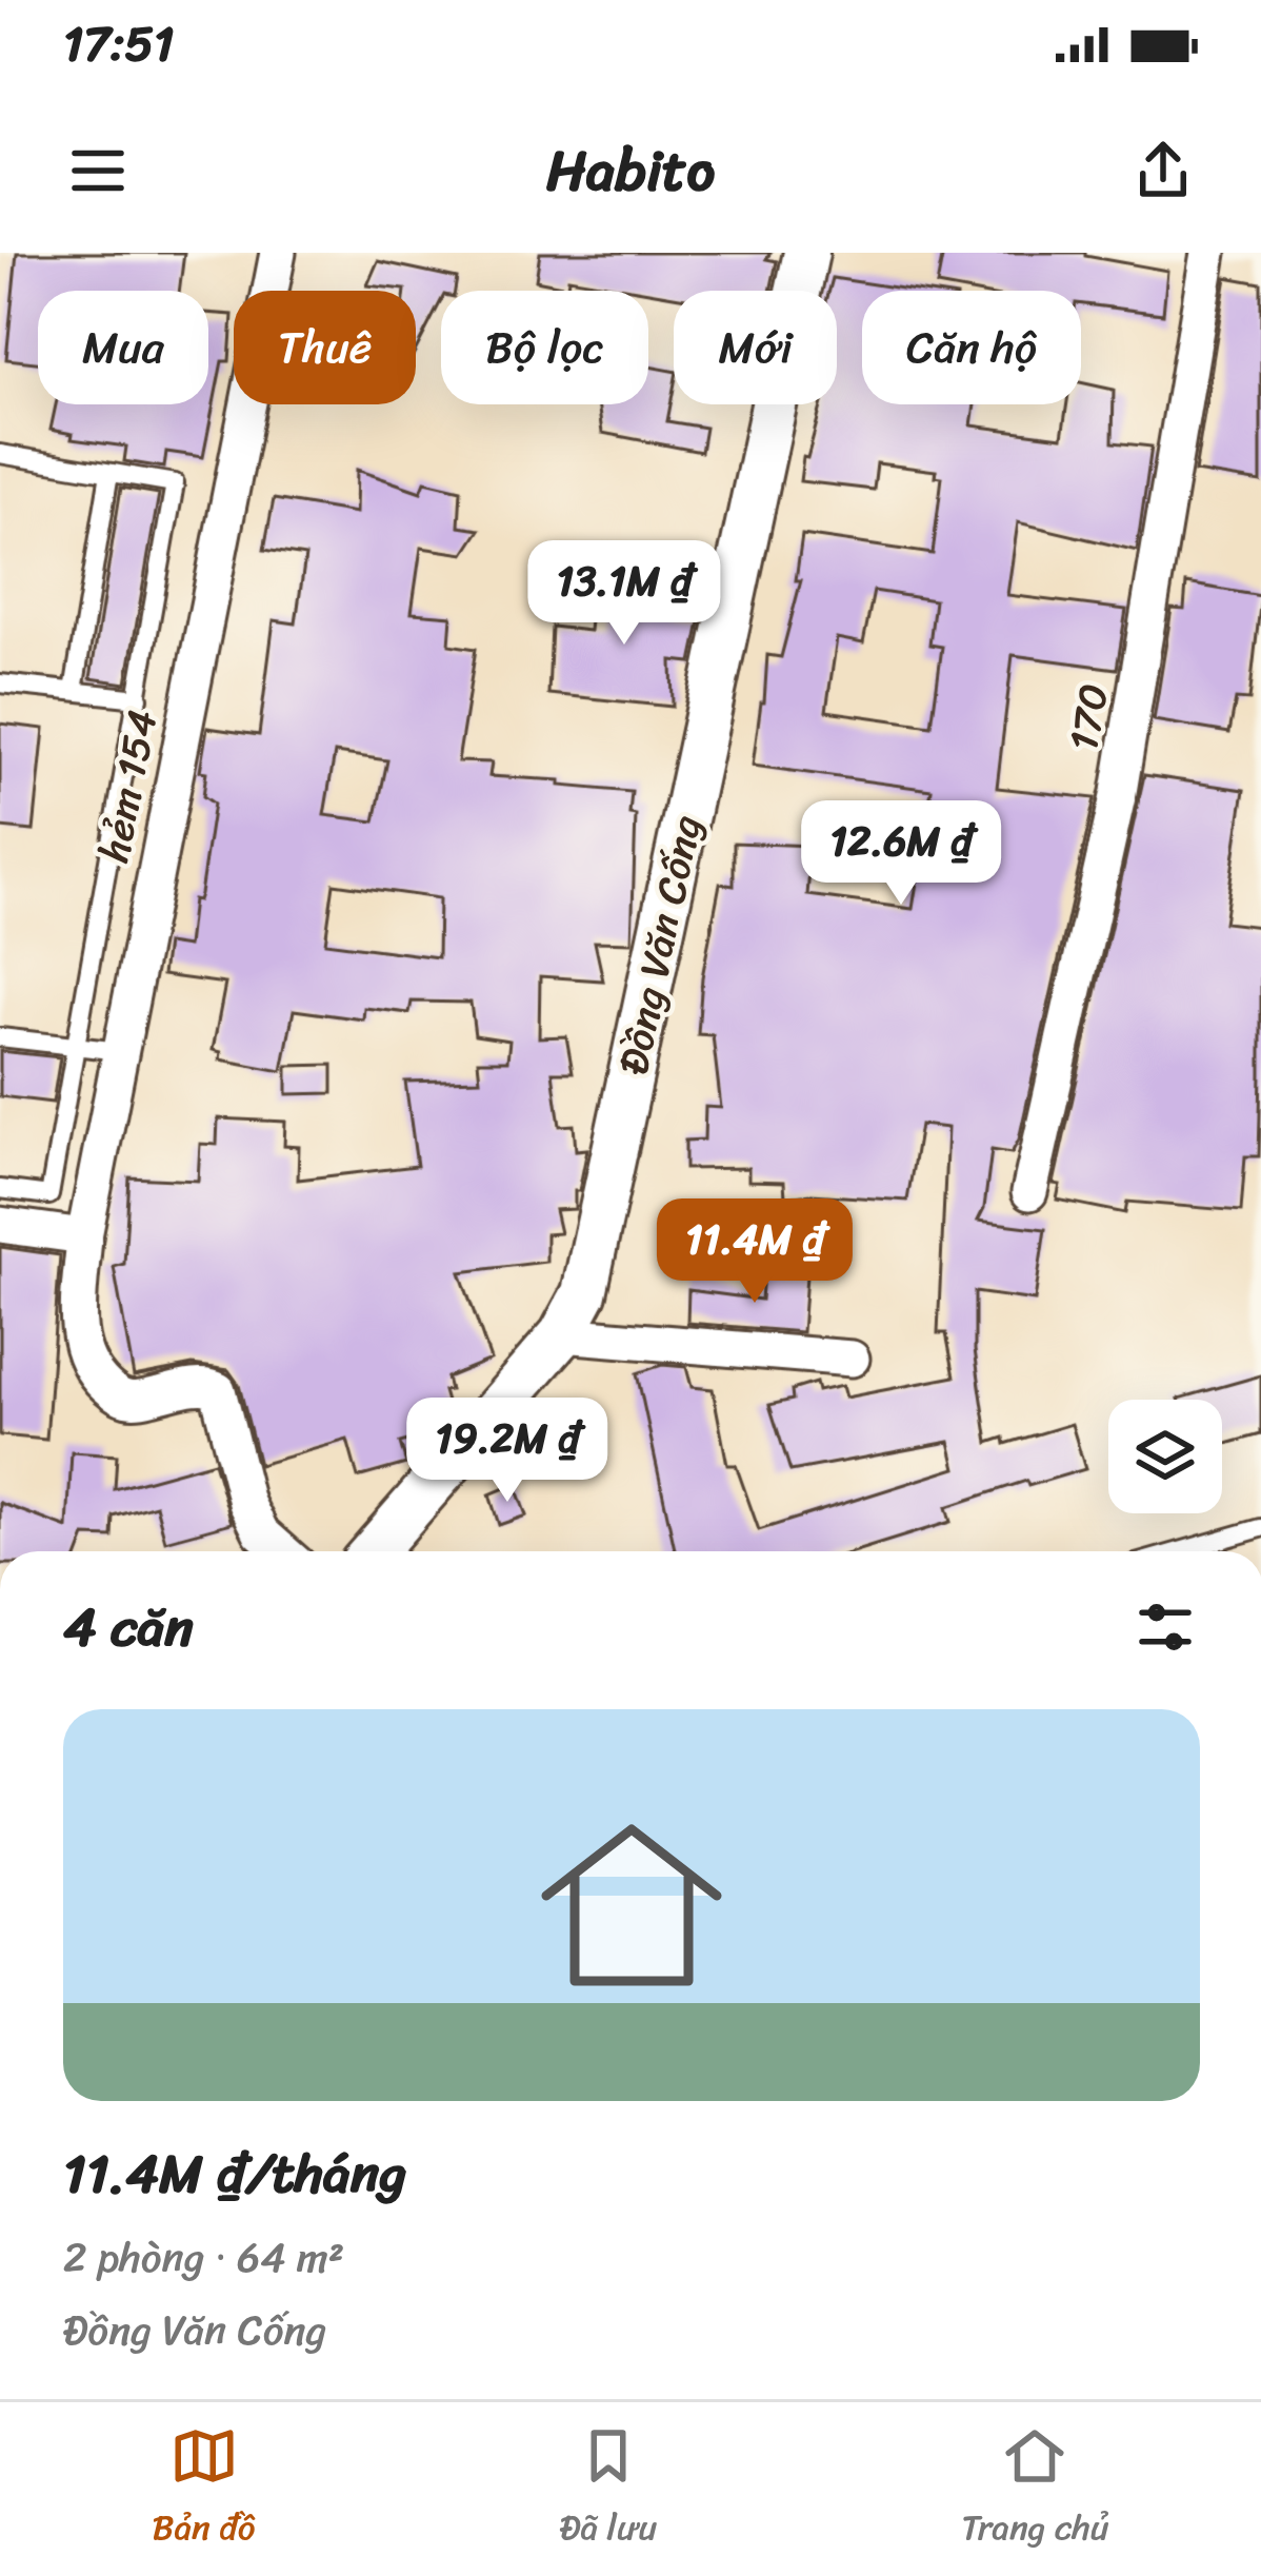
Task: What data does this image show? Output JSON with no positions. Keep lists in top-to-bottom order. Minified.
{"streets":{"street":["170","hẻm 154","Đồng Văn Cống"]},"page":{"status":"17:51","header":"Habito","chip":["Mua","Thuê","Bộ lọc","Mới","Căn hộ"],"price":["13.1M ₫","12.6M ₫","11.4M ₫","19.2M ₫"],"heading":"4 căn","list":[{"name":"11.4M ₫/tháng","note":"2 phòng · 64 m² · Đồng Văn Cống"}],"tabs":["Bản đồ","Đã lưu","Trang chủ"]}}
